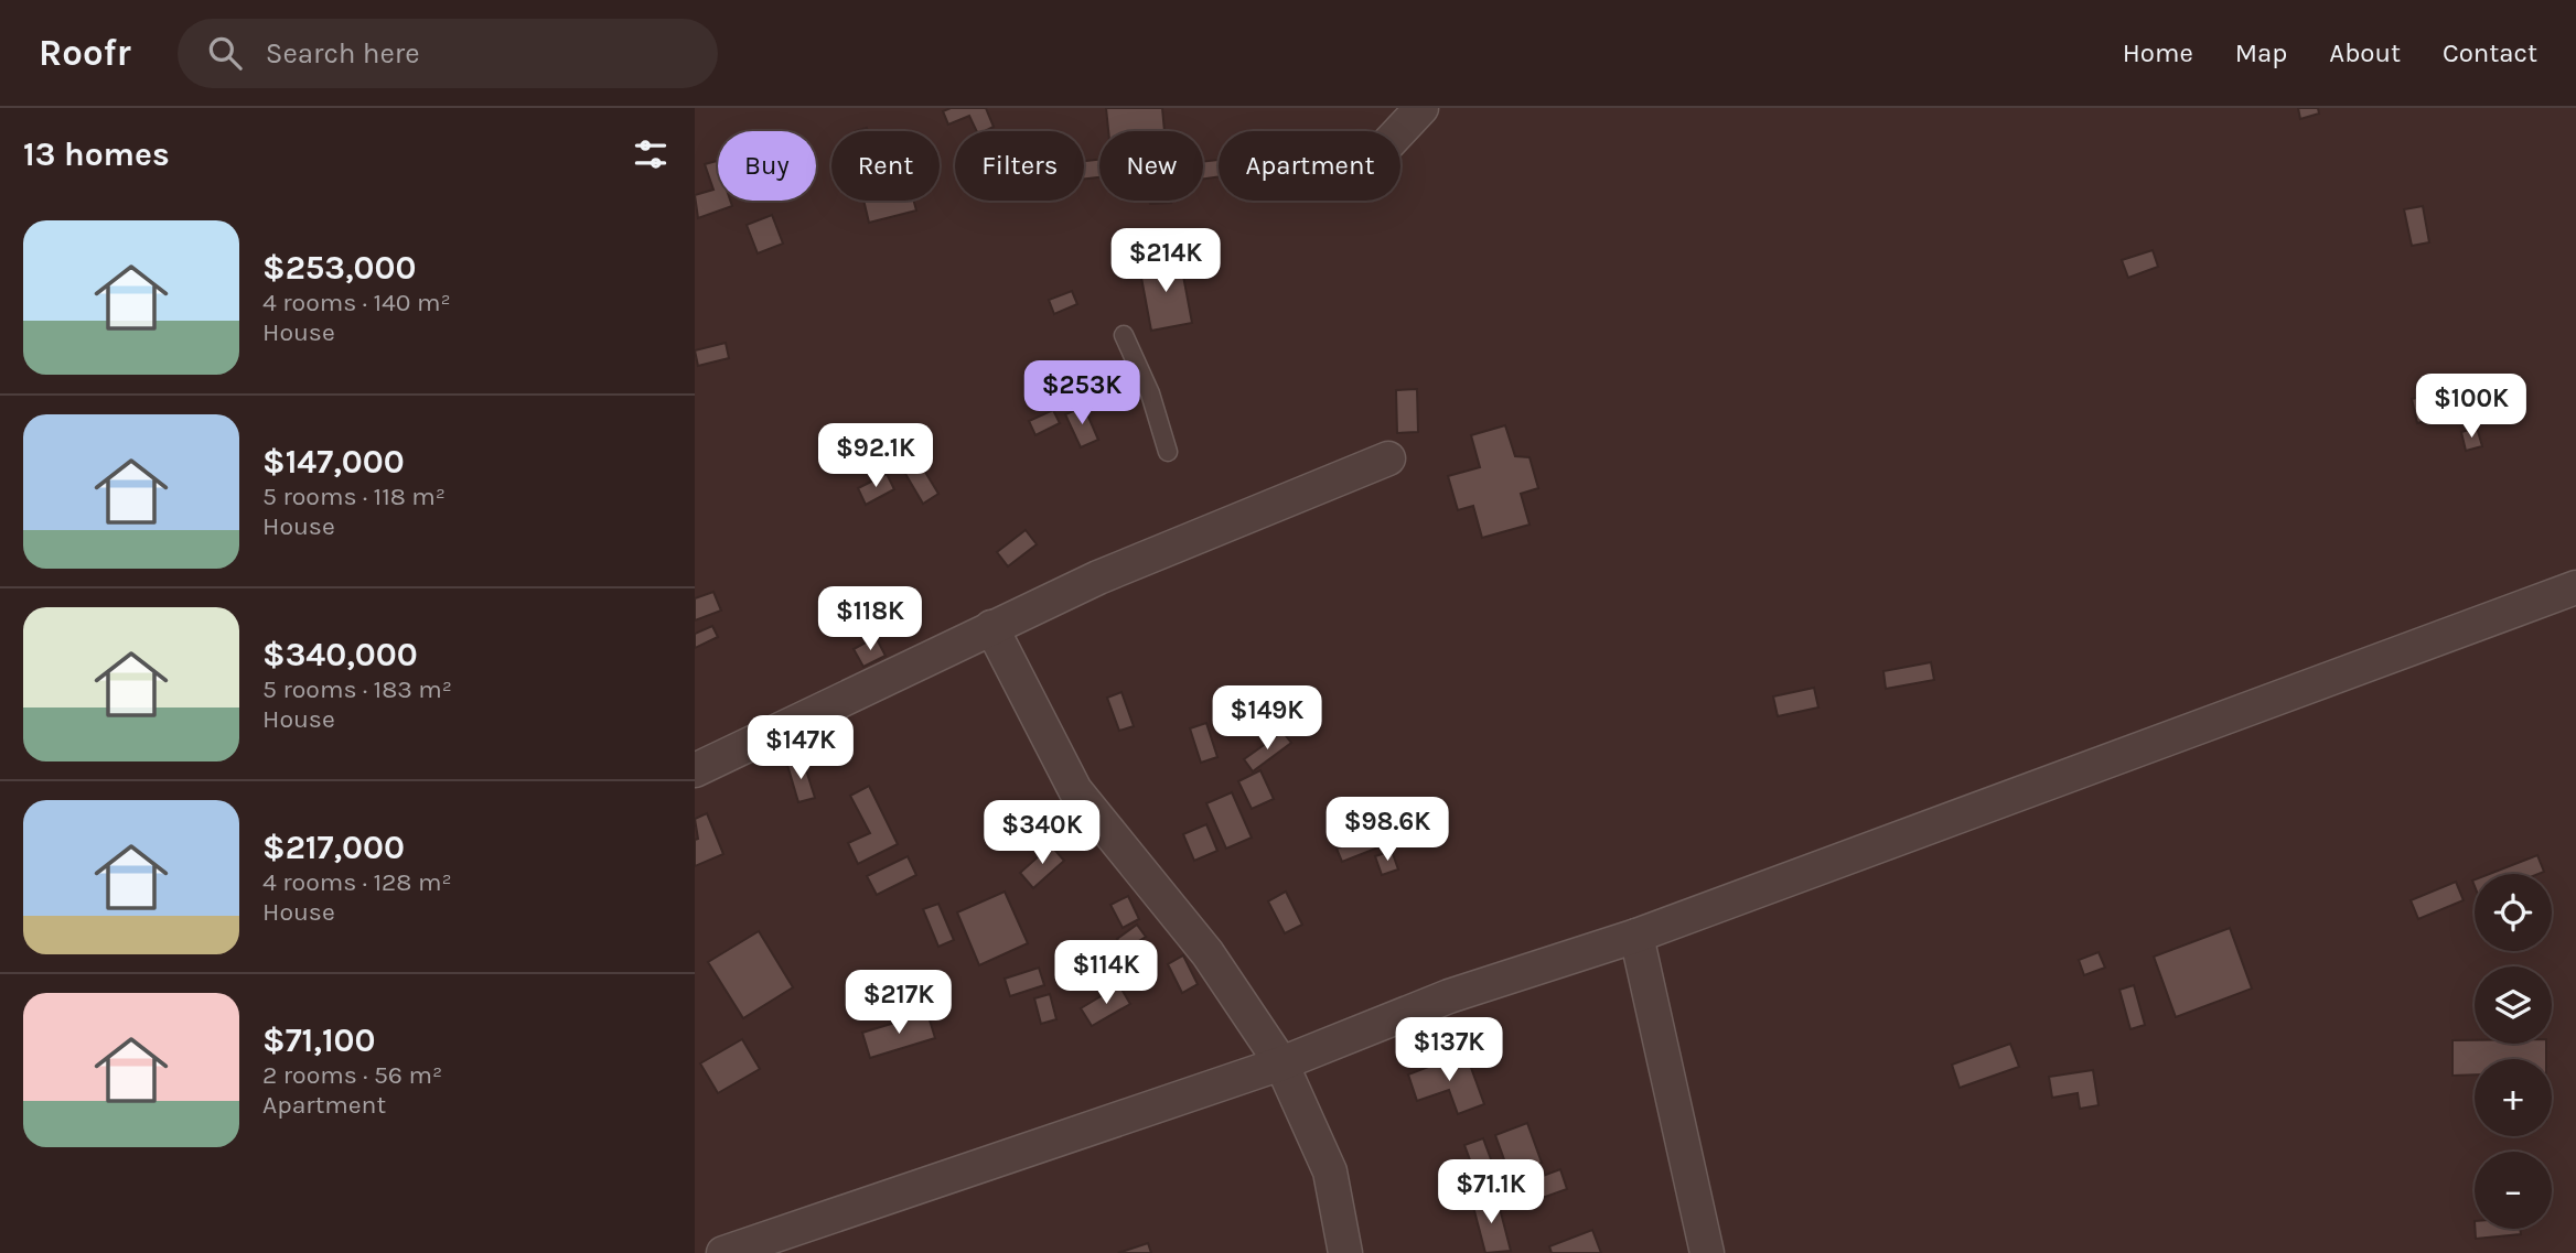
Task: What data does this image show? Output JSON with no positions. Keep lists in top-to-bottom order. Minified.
{"page":{"header":"Roofr","search":"Search here","nav":["Home","Map","About","Contact"],"heading":"13 homes","chip":["Buy","Rent","Filters","New","Apartment"],"list":[{"name":"$253,000","note":"4 rooms · 140 m² · House"},{"name":"$147,000","note":"5 rooms · 118 m² · House"},{"name":"$340,000","note":"5 rooms · 183 m² · House"},{"name":"$217,000","note":"4 rooms · 128 m² · House"},{"name":"$71,100","note":"2 rooms · 56 m² · Apartment"}],"price":["$214K","$253K","$100K","$92.1K","$118K","$149K","$147K","$98.6K","$340K","$114K","$217K","$137K","$71.1K"],"map_buttons":["+","−"]}}
